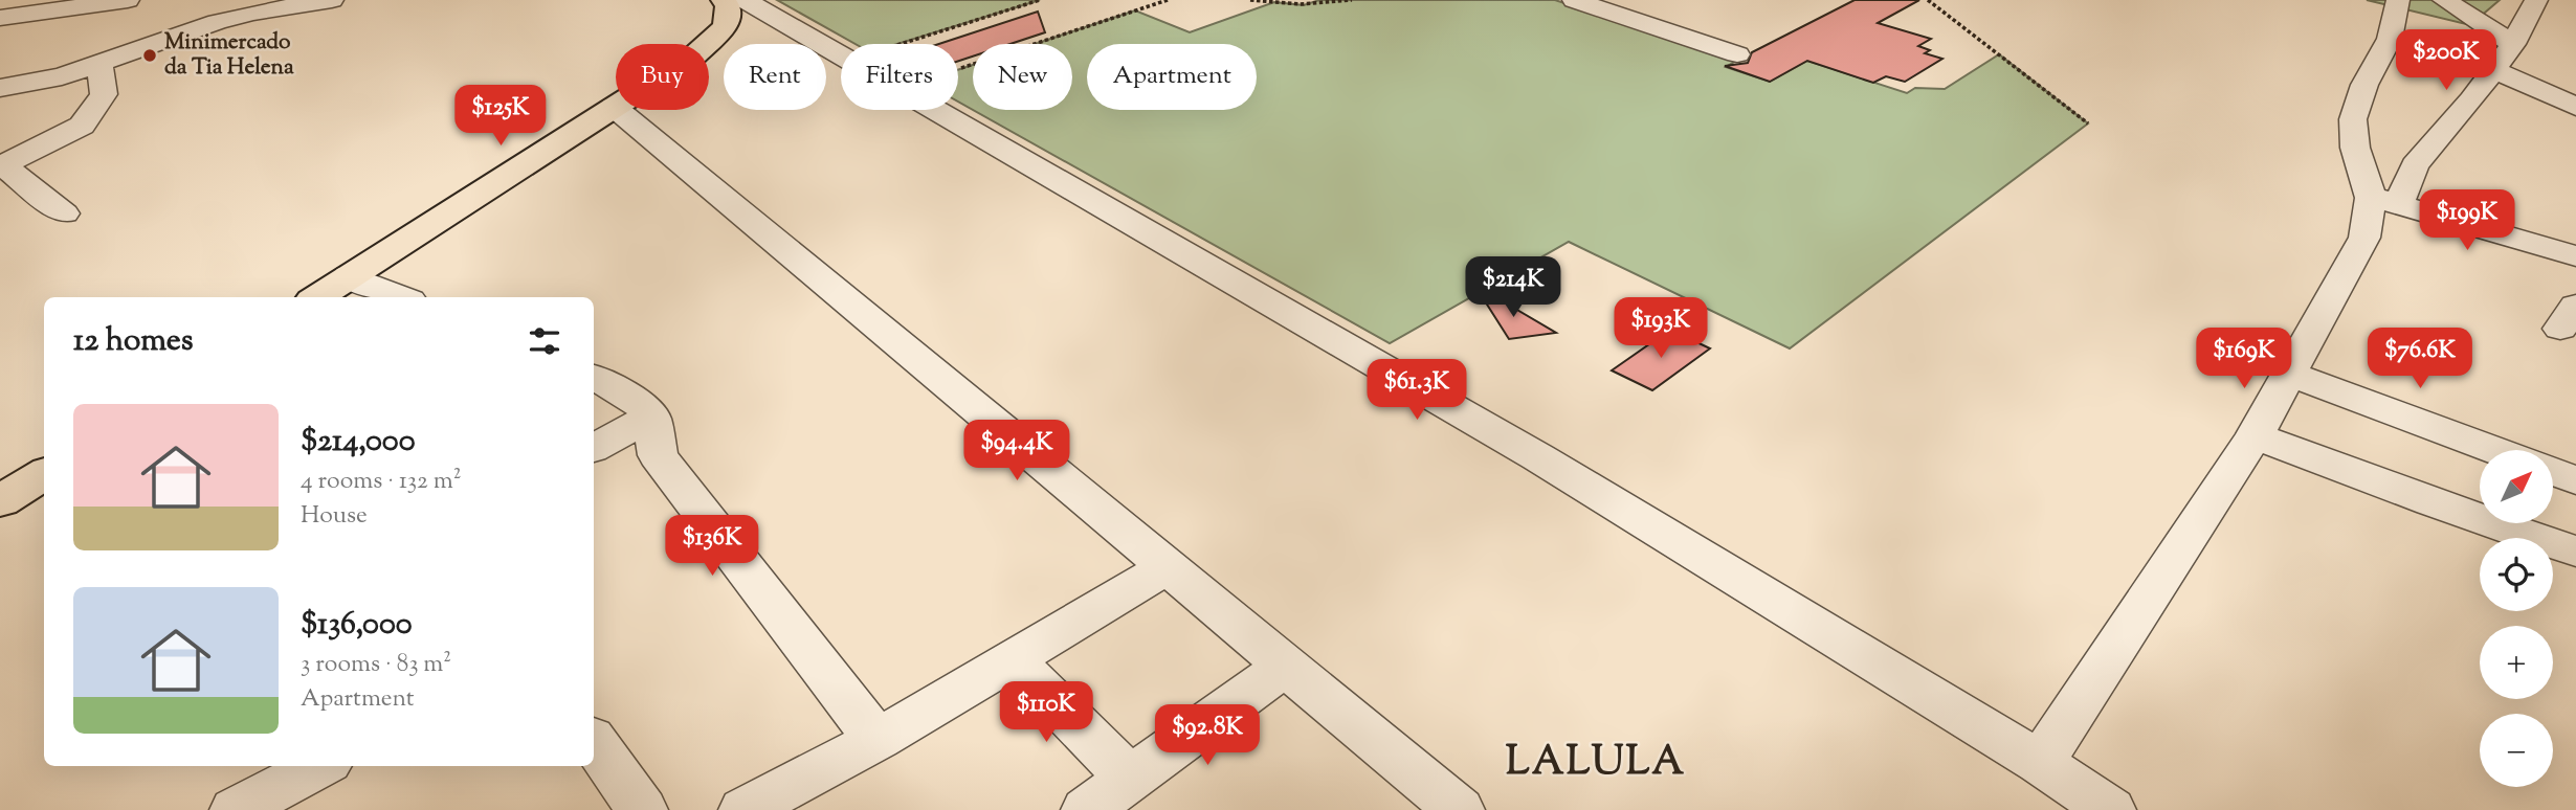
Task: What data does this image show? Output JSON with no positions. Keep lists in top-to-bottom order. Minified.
{"districts":["LALULA"],"places":["Minimercado da Tia Helena"],"north":"top right","page":{"price":["$200K","$125K","$199K","$214K","$193K","$169K","$76.6K","$61.3K","$94.4K","$136K","$110K","$92.8K"],"chip":["Buy","Rent","Filters","New","Apartment"],"heading":"12 homes","list":[{"name":"$214,000","note":"4 rooms · 132 m² · House"},{"name":"$136,000","note":"3 rooms · 83 m² · Apartment"}],"map_buttons":["+","−"]}}
